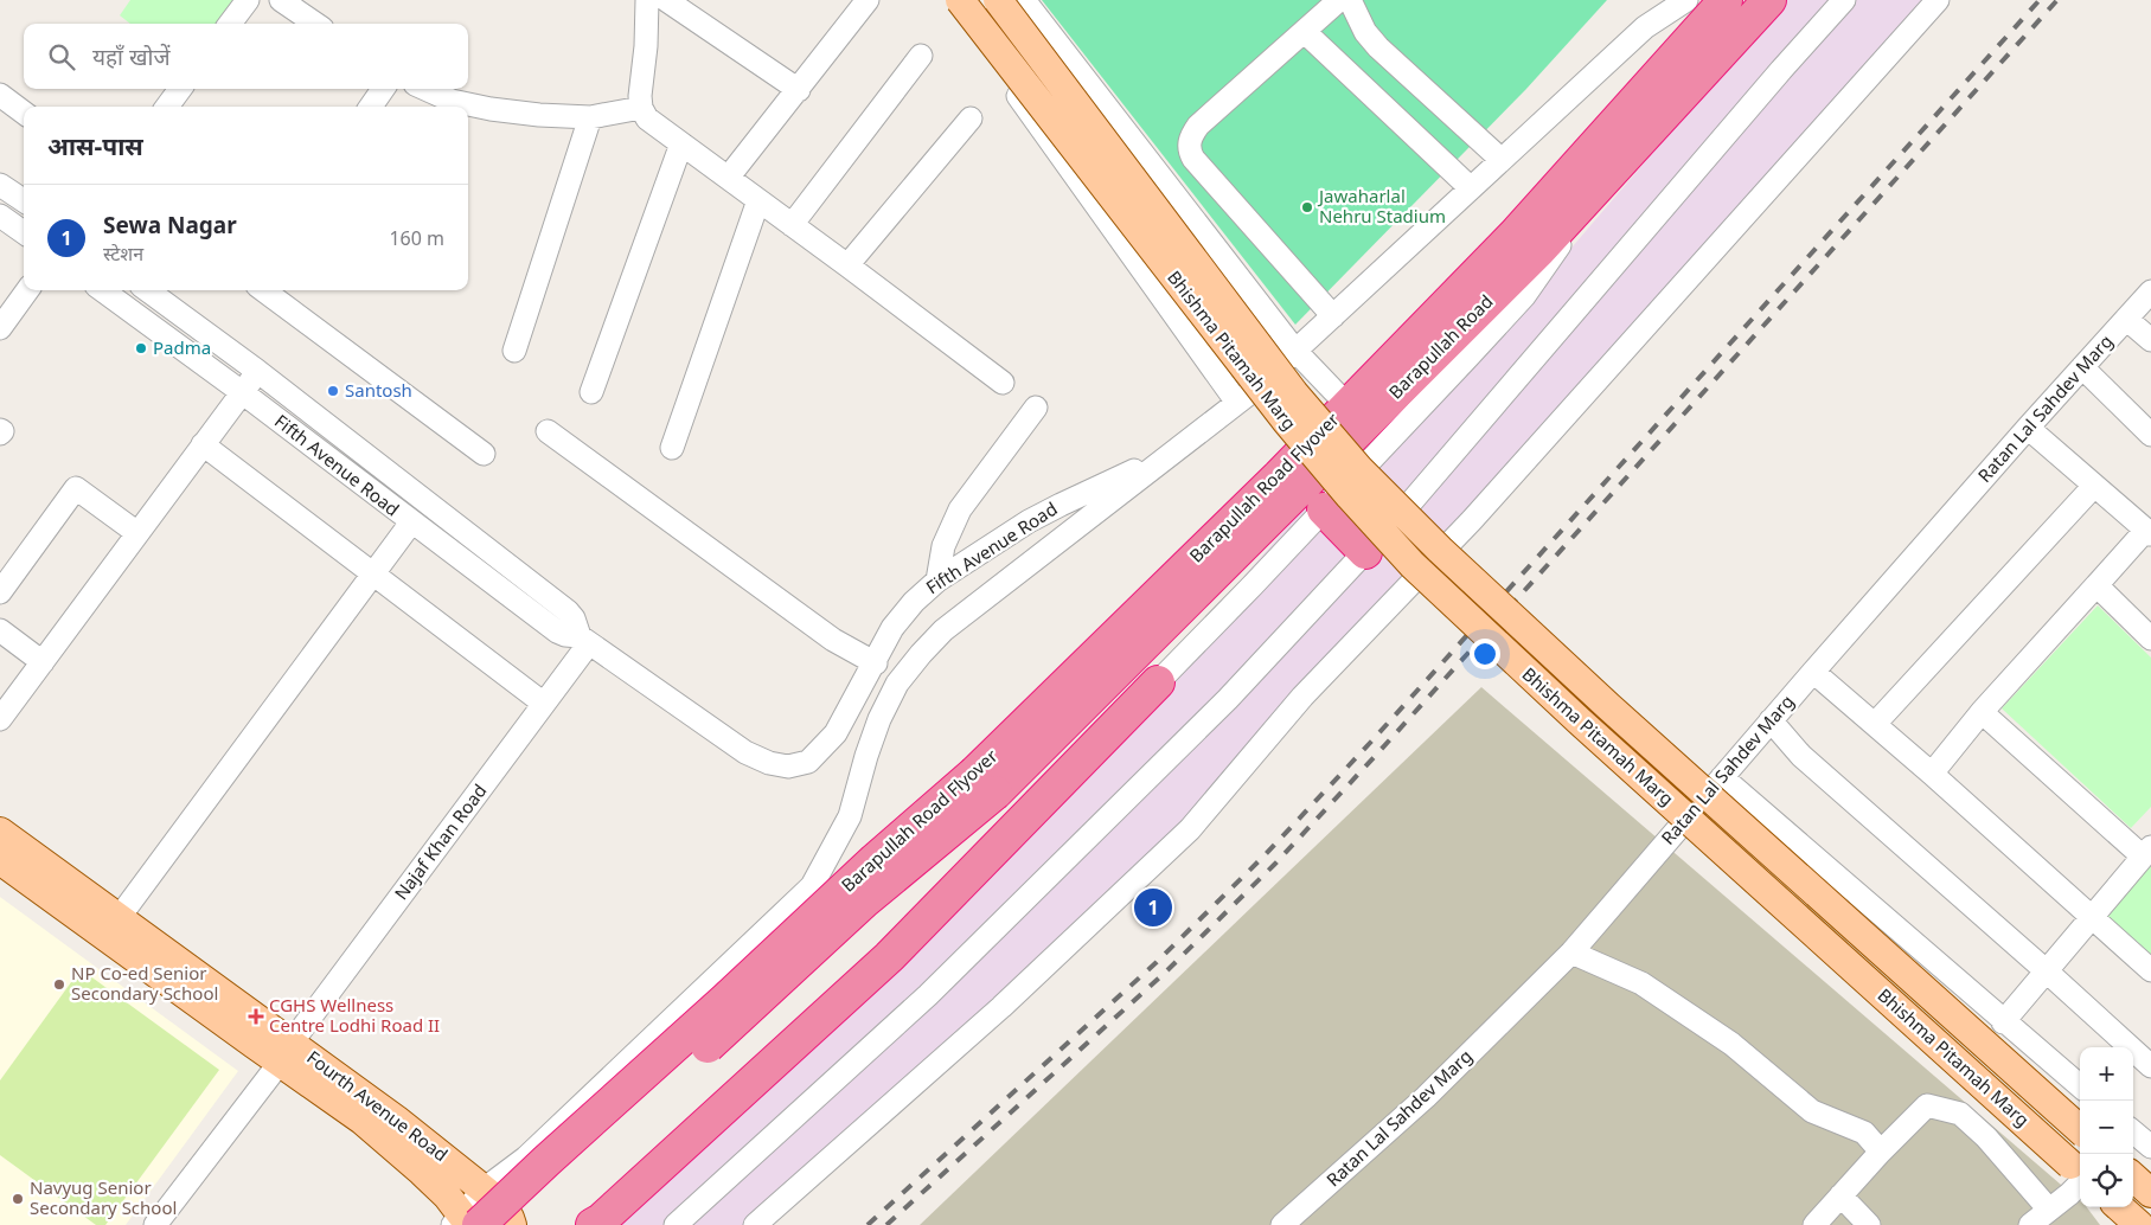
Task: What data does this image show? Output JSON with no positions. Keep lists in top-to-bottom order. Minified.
{"streets":{"highway":["Barapullah Road","Barapullah Road Flyover"],"main road":["Bhishma Pitamah Marg","Fourth Avenue Road"],"street":["Ratan Lal Sahdev Marg","Fifth Avenue Road","Najaf Khan Road"]},"crossings":[["Barapullah Road","Barapullah Road Flyover"],["Fifth Avenue Road","Najaf Khan Road"],["Barapullah Road Flyover","Fourth Avenue Road"],["Najaf Khan Road","Fourth Avenue Road"]],"places":{"other":["Jawaharlal Nehru Stadium","Padma","Santosh","NP Co-ed Senior Secondary School","Navyug Senior Secondary School"],"health":["CGHS Wellness Centre Lodhi Road II"]},"page":{"search":"यहाँ खोजें","heading":"आस-पास","list":[{"mark":"1","name":"Sewa Nagar","note":"स्टेशन","value":"160 m"}],"pins":"1","map_buttons":["+","−"]}}
